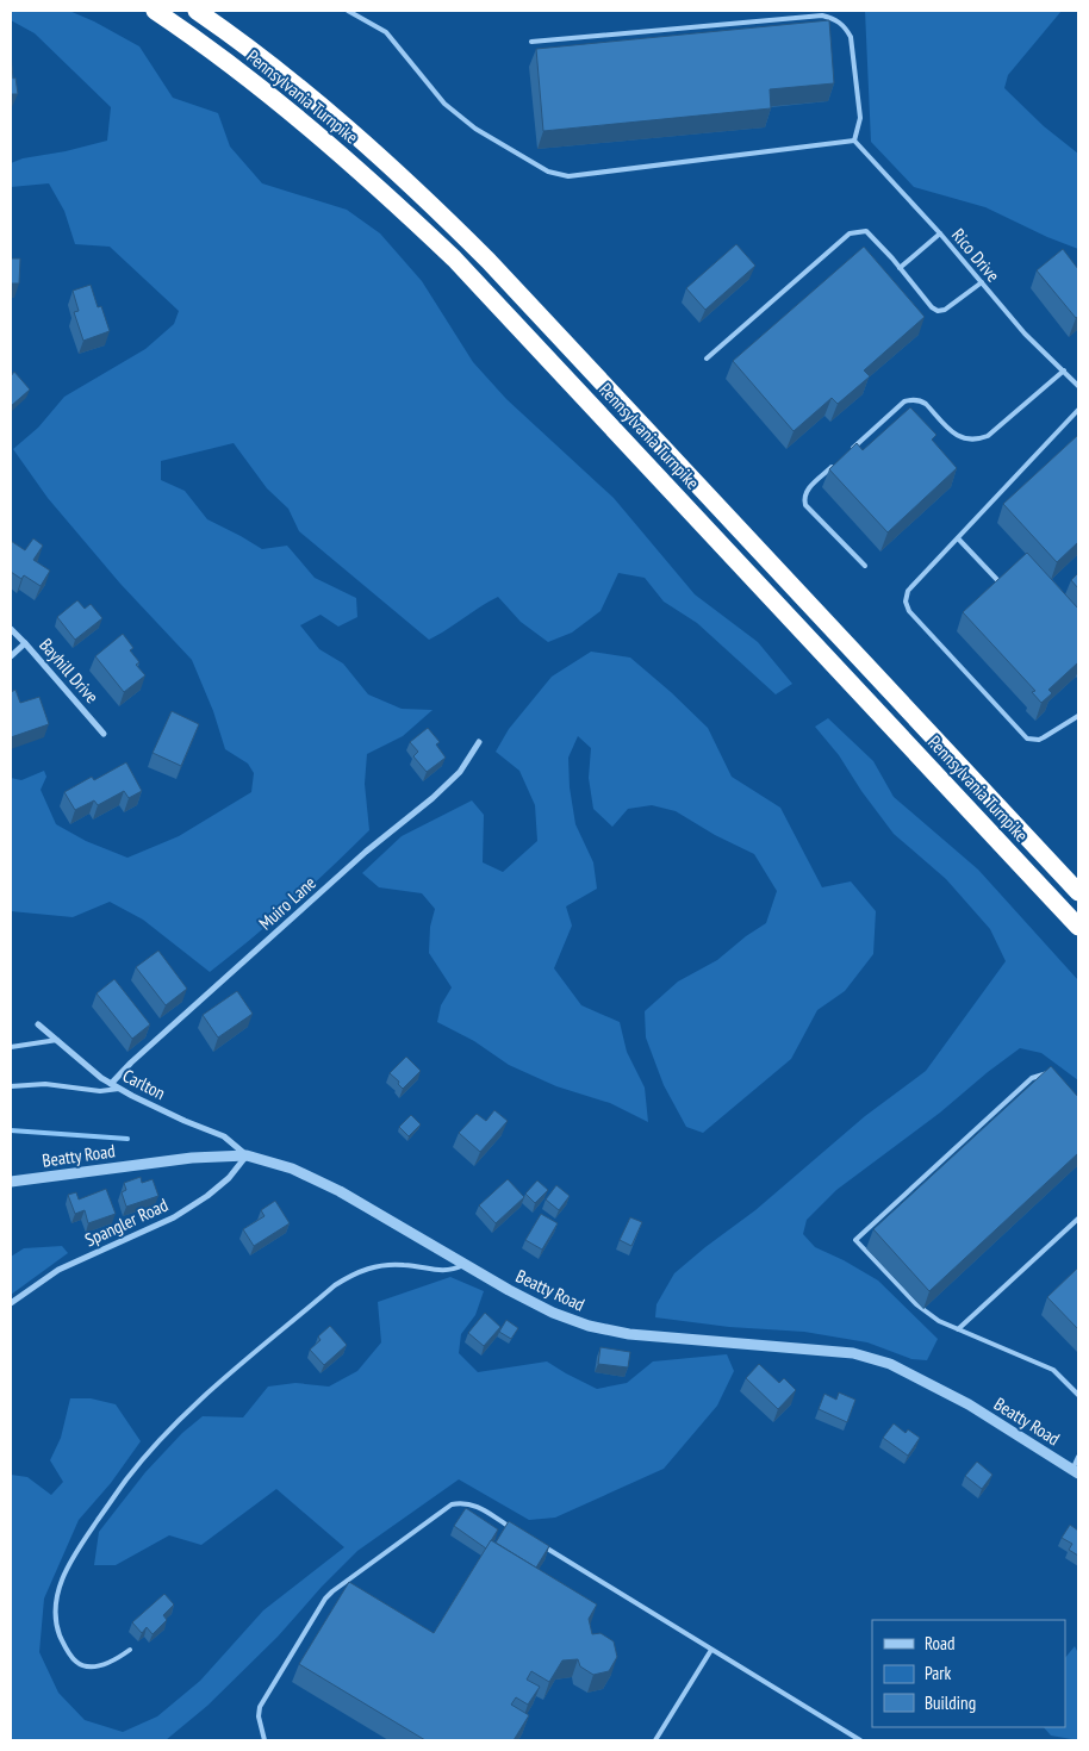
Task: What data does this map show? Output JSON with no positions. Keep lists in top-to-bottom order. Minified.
{"streets":{"highway":["Pennsylvania Turnpike"],"street":["Bayhill Drive","Muiro Lane","Carlton","Beatty Road","Spangler Road"],"lane":["Rico Drive"]},"crossings":[["Muiro Lane","Carlton"],["Carlton","Beatty Road"],["Carlton","Spangler Road"],["Beatty Road","Spangler Road"]],"legend":["Road","Park","Building"]}
